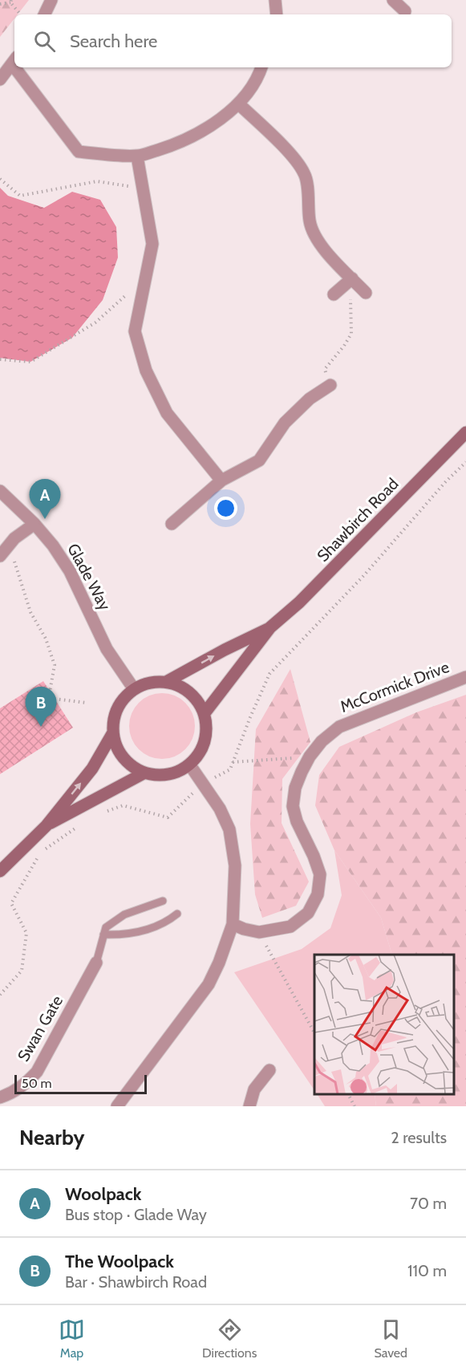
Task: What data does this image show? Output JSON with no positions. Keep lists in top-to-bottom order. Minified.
{"streets":{"main road":["Shawbirch Road"],"street":["Glade Way","McCormick Drive","Swan Gate"]},"crossings":[["Shawbirch Road","Glade Way"]],"scale_bar":"50 m","page":{"search":"Search here","pins":["A","B"],"scale":"50 m","heading":["Nearby","2 results"],"list":[{"mark":"A","name":"Woolpack","note":"Bus stop · Glade Way","value":"70 m"},{"mark":"B","name":"The Woolpack","note":"Bar · Shawbirch Road","value":"110 m"}],"nav":["Map","Directions","Saved"]}}
